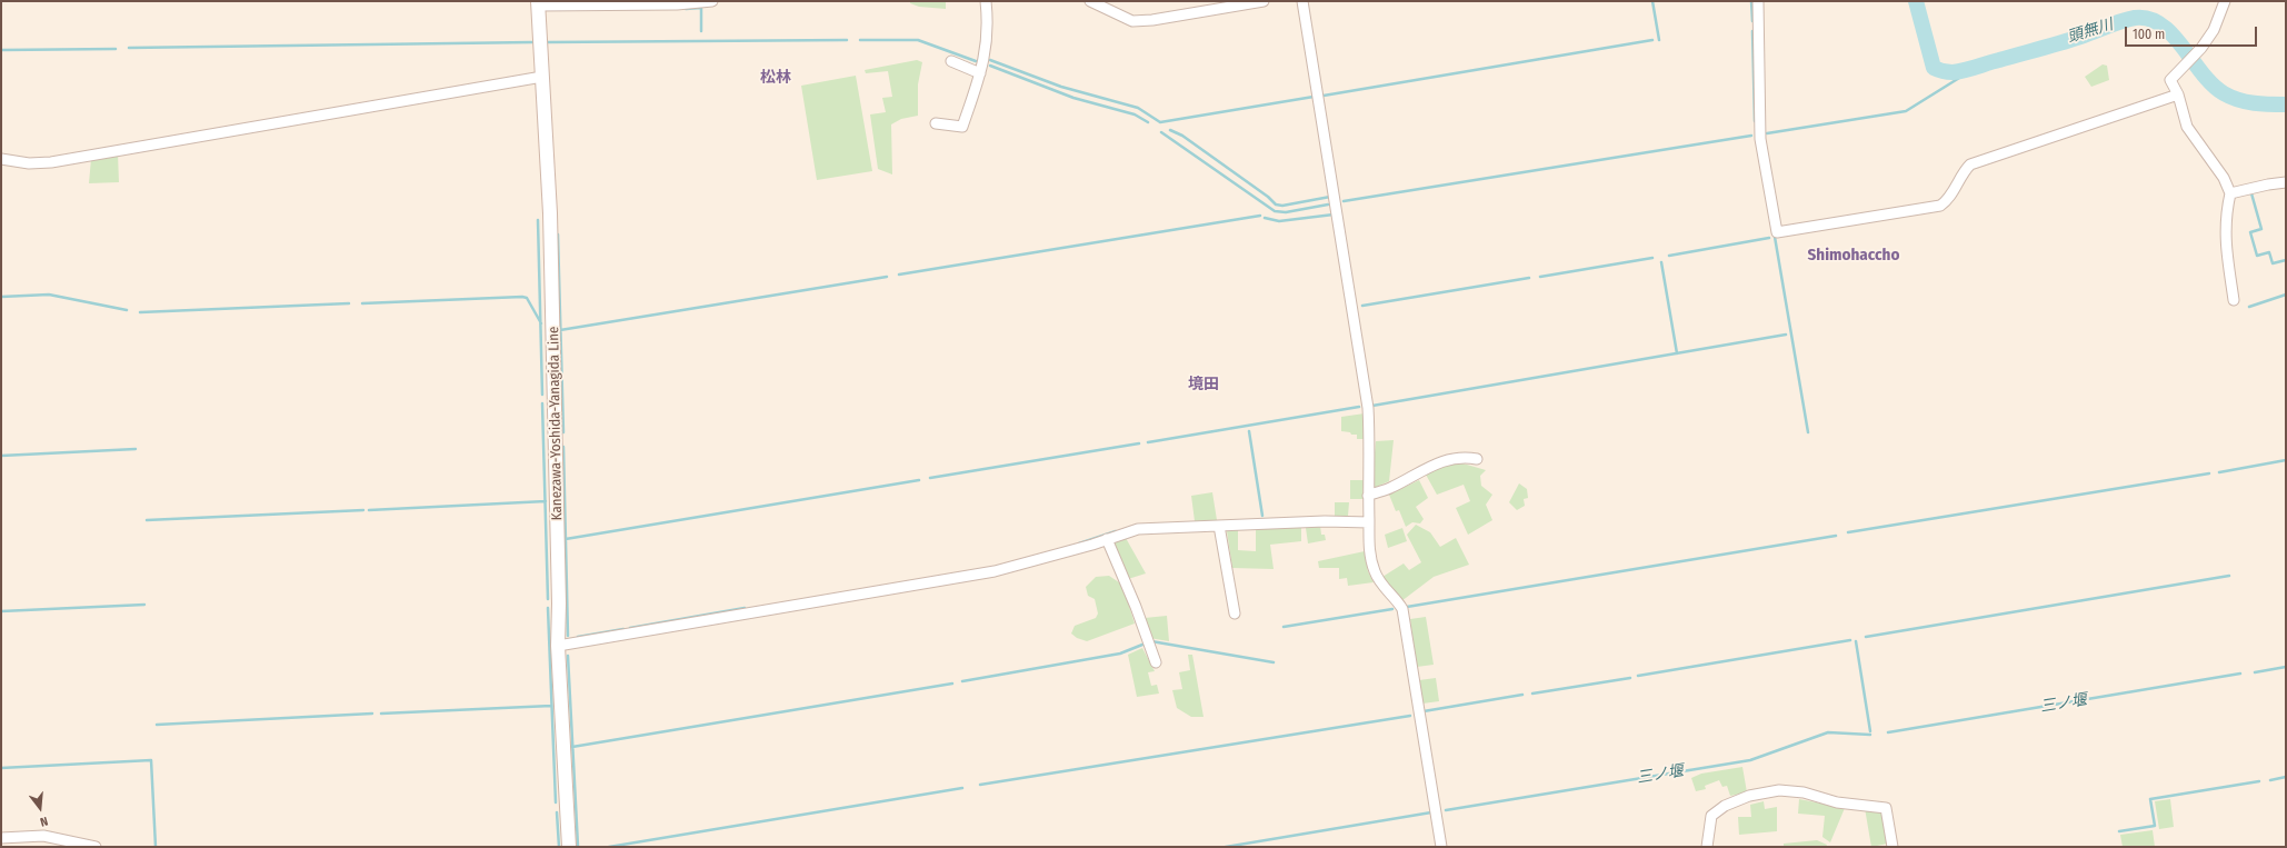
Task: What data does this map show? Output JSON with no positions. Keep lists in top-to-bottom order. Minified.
{"streets":{"main road":["Kanezawa-Yoshida-Yanagida Line"]},"districts":["松林","Shimohaccho","境田"],"water":["頭無川","三ノ堰"],"scale_bar":"100 m","north":"bottom"}
